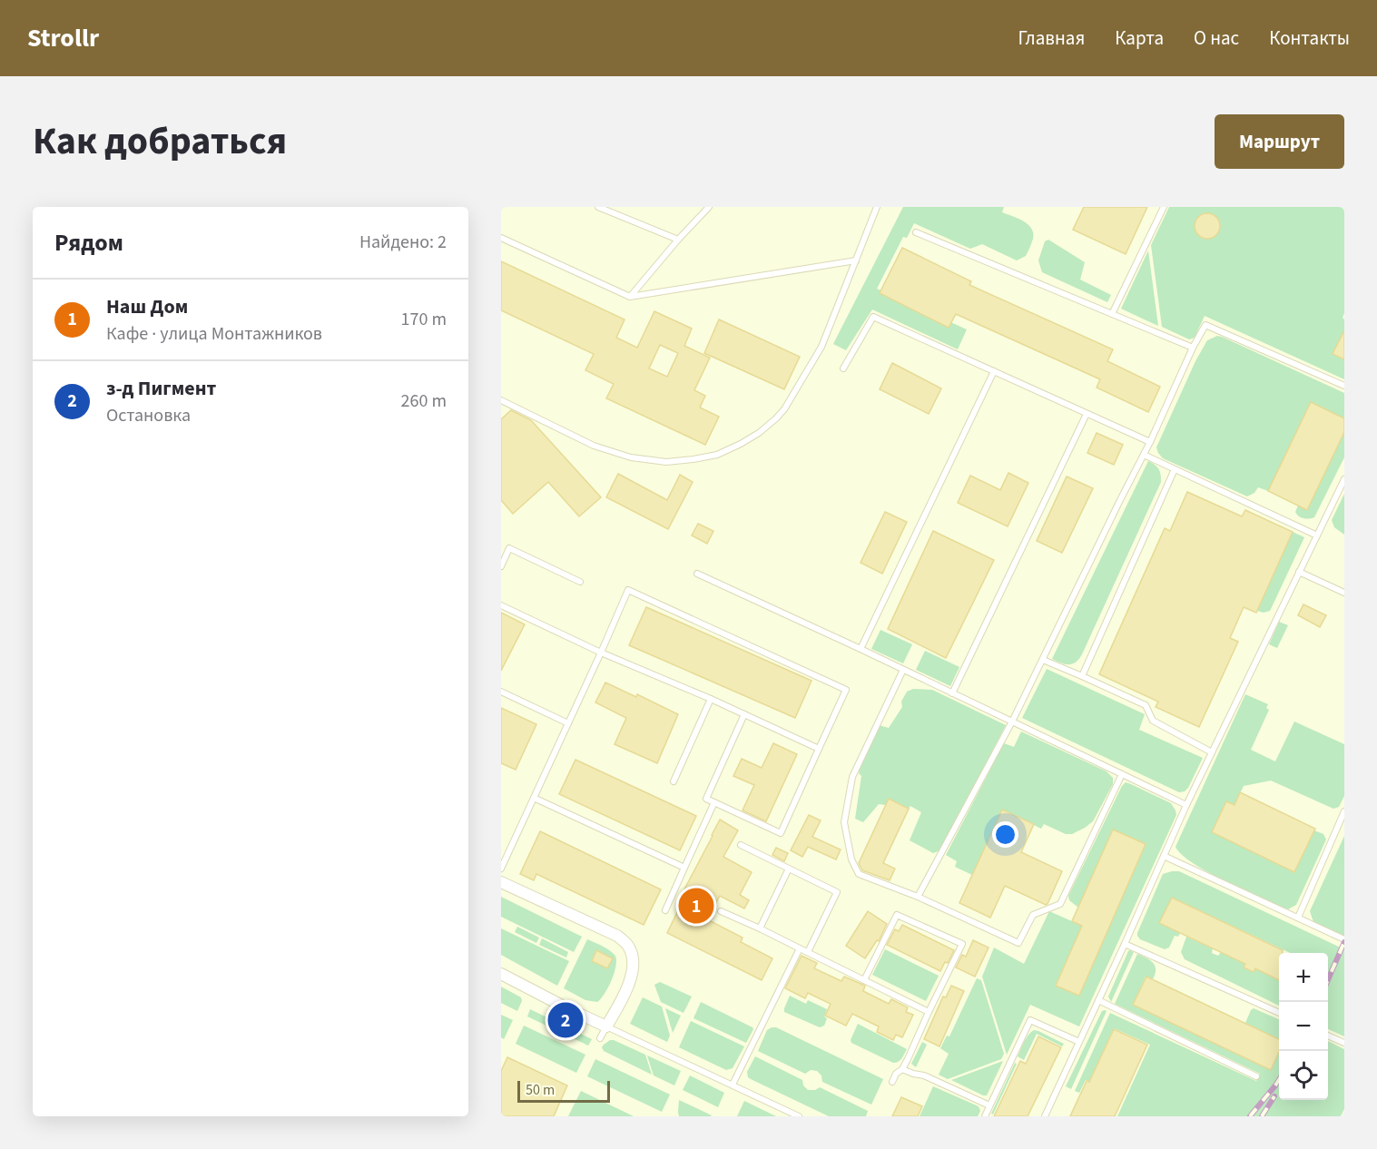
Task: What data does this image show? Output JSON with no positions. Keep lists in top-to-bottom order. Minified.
{"scale_bar":"50 m","page":{"header":"Strollr","nav":["Главная","Карта","О нас","Контакты"],"title":"Как добраться","buttons":"Маршрут","heading":["Рядом","Найдено: 2"],"list":[{"mark":"1","name":"Наш Дом","note":"Кафе · улица Монтажников","value":"170 m"},{"mark":"2","name":"з-д Пигмент","note":"Остановка","value":"260 m"}],"pins":["1","2"],"map_buttons":["+","−"],"scale":"50 m"}}
